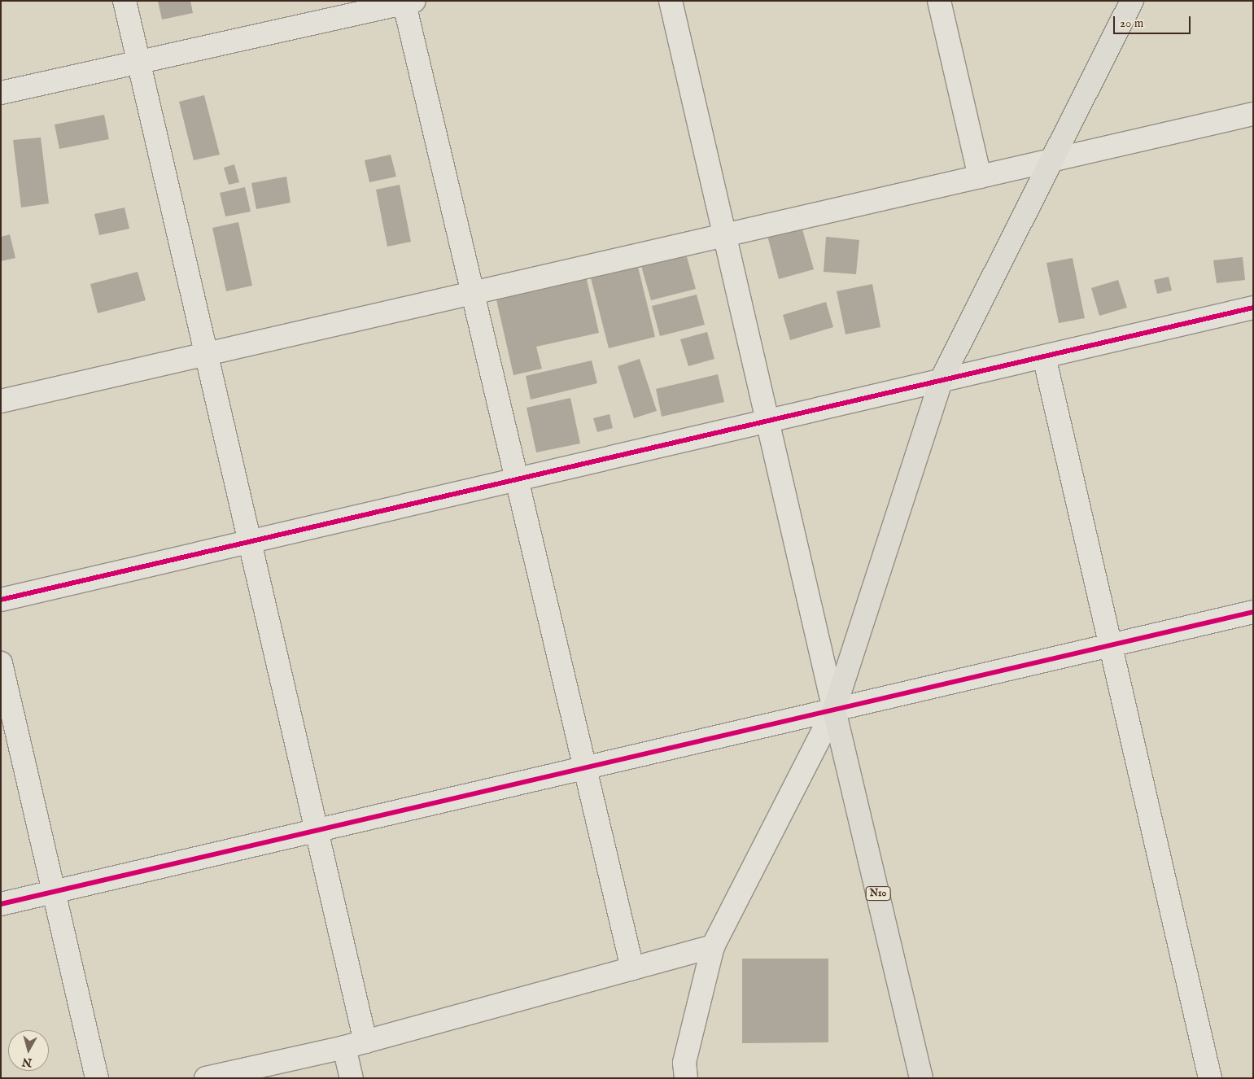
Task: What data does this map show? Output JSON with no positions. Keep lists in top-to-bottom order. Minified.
{"streets":{"main road":["N10"]},"scale_bar":"20 m","north":"bottom"}
